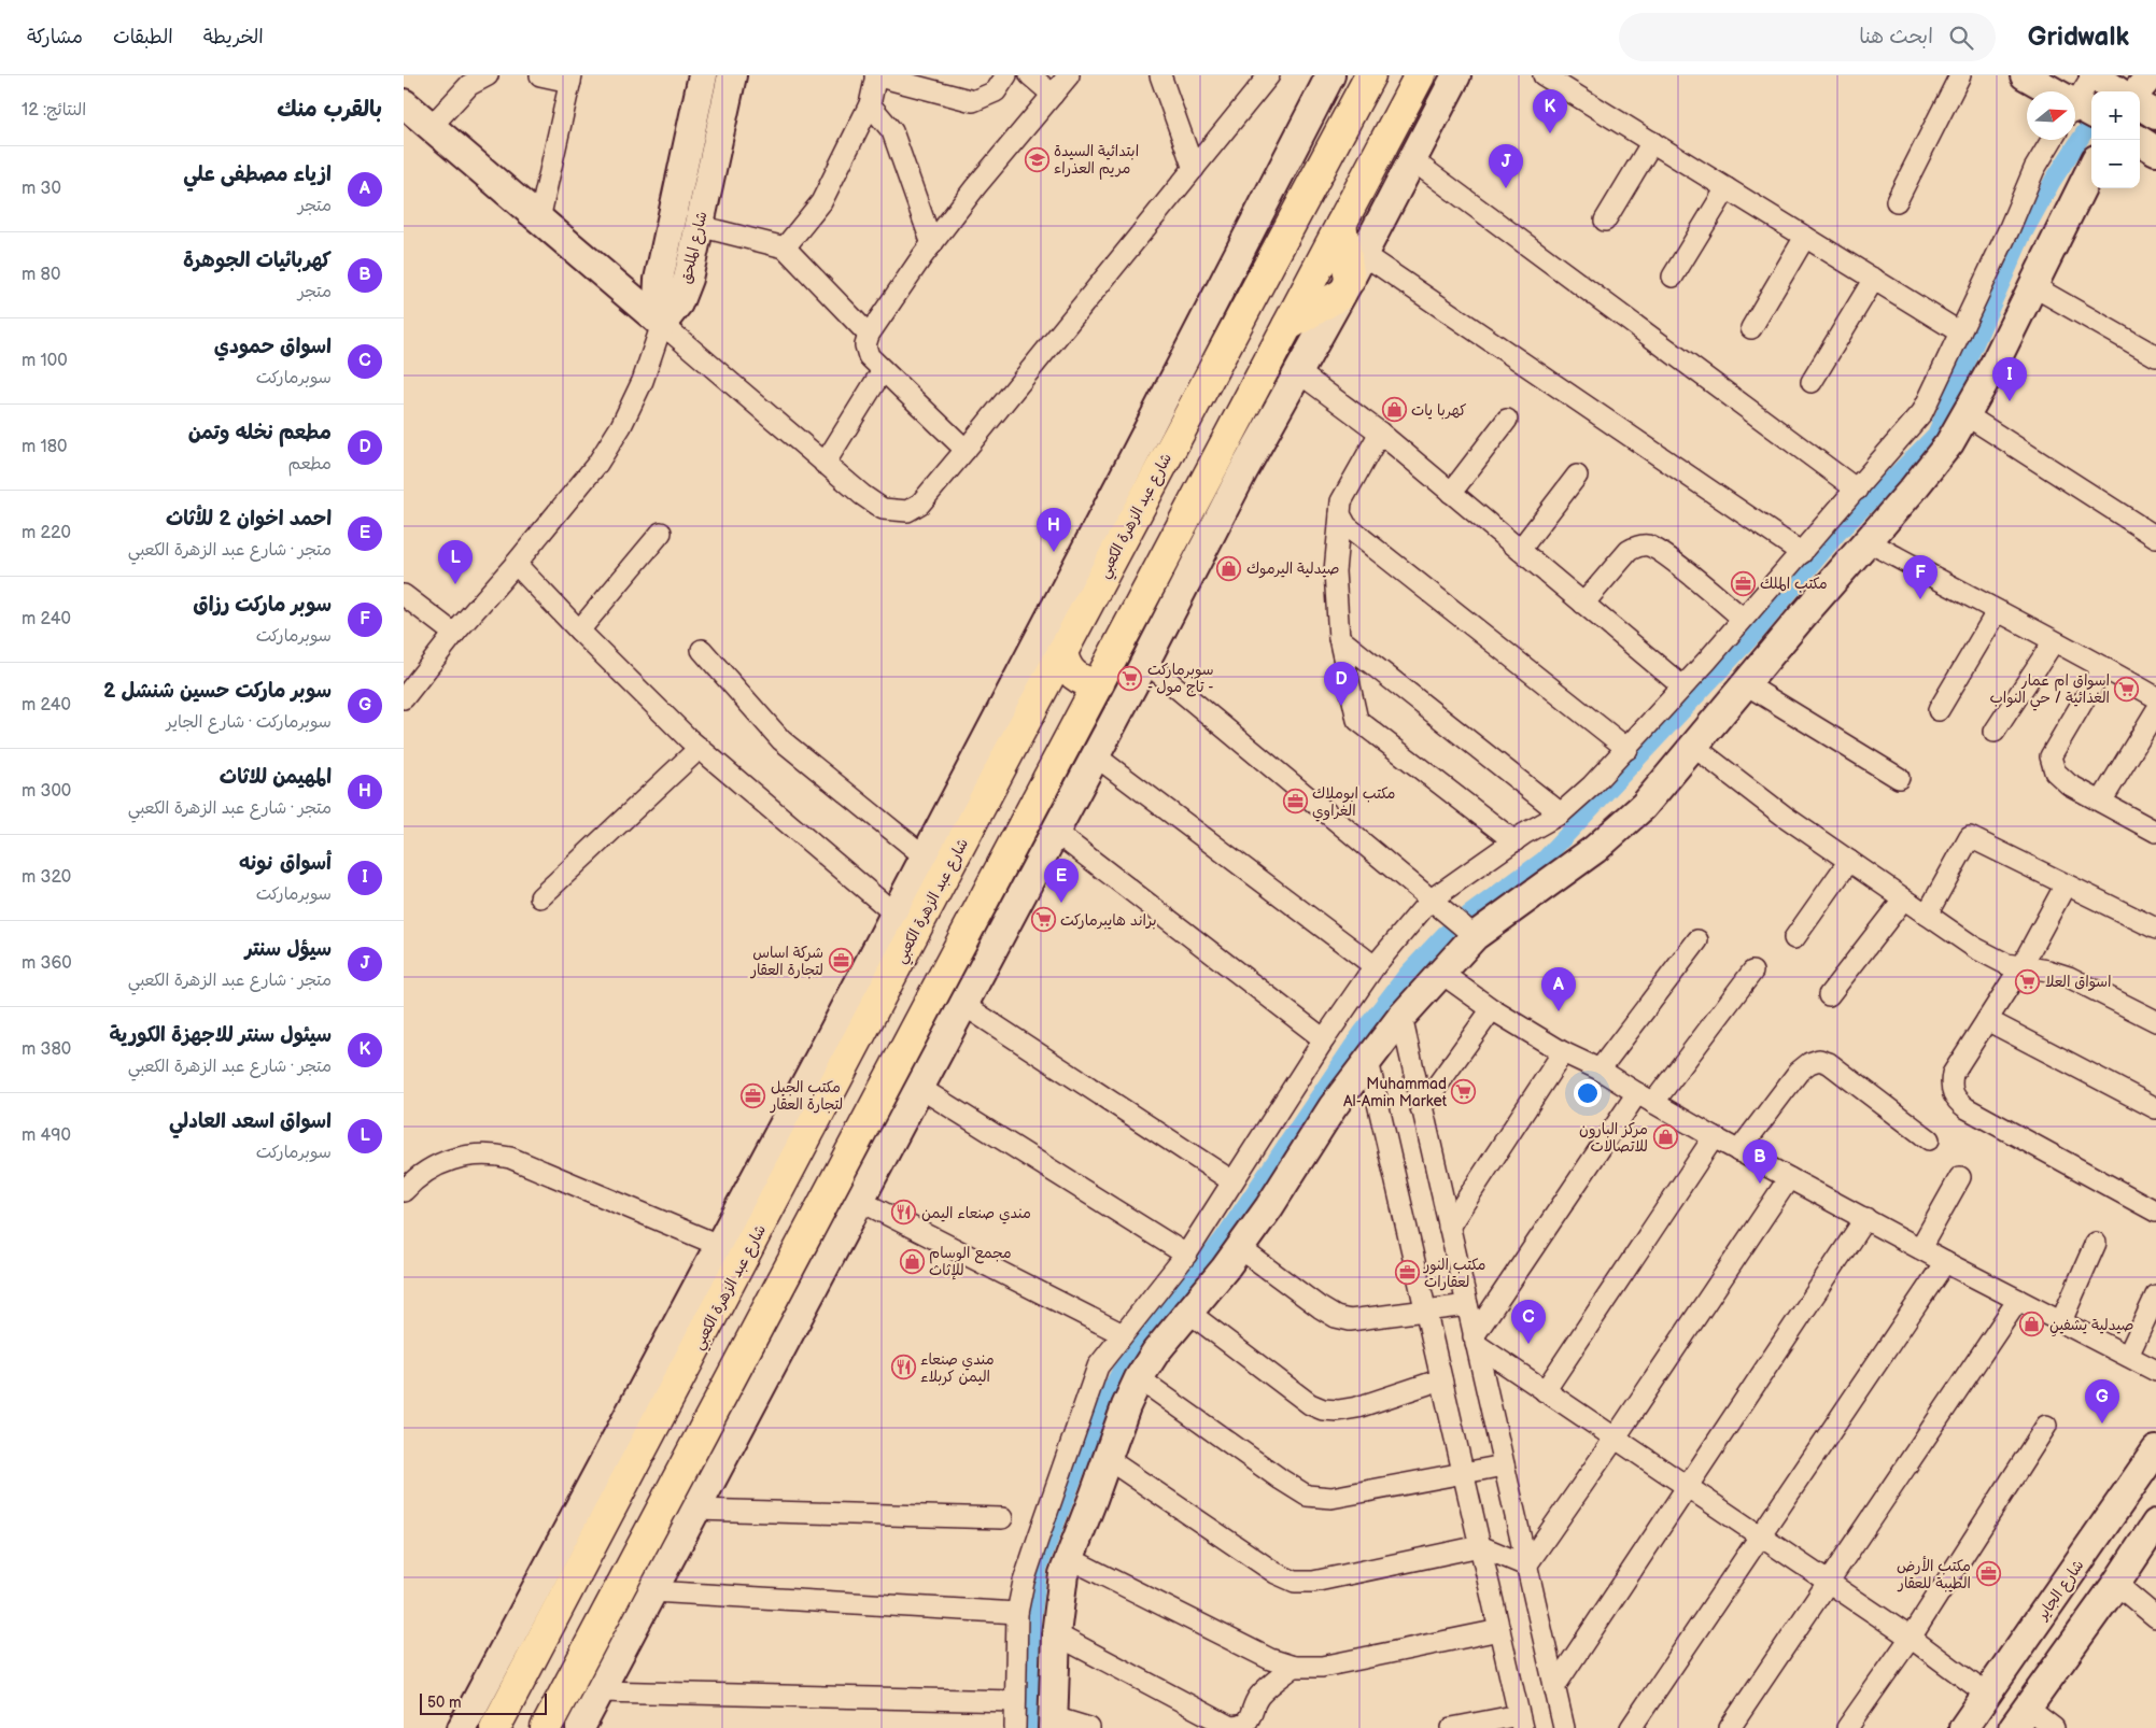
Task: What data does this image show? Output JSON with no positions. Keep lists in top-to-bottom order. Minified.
{"streets":{"main road":["شارع عبد الزهرة الكعبي"],"street":["شارع الملحق","شارع الجاير"]},"places":{"school or university":["ابتدائية السيدة مريم العذراء"],"shop":["كهربا يات","صيدلية اليرموك","مركز البارون للاتصالات","مجمع الوسام للإثاث","صيدلية يشفينِ"],"office":["مكتب الملك","مكتب ابوملاك الغراوي","شركة اساس لتجارة العقار","مكتب الجبل لتجارة العقار","مكتب النور لعقارات","مكتب الأرض الطيبة للعقار"],"supermarket":["سوبرماركت - تاج مول -","اسواق ام عمار الغذائية / حي النواب","براند هايبرماركت","اسواق العلا","Muhammad Al-Amin Market"],"restaurant":["مندي صنعاء اليمن","مندي صنعاء اليمن كربلاء"]},"scale_bar":"50 m","north":"right","page":{"header":"Gridwalk","search":"ابحث هنا","nav":["الخريطة","الطبقات","مشاركة"],"heading":["بالقرب منك","النتائج: 12"],"pins":["K","J","I","H","L","F","D","E","A","B","C","G"],"map_buttons":["+","−"],"list":[{"mark":"A","name":"ازياء مصطفى علي","note":"متجر","value":"30 m"},{"mark":"B","name":"كهربائيات الجوهرة","note":"متجر","value":"80 m"},{"mark":"C","name":"اسواق حمودي","note":"سوبرماركت","value":"100 m"},{"mark":"D","name":"مطعم نخله وتمن","note":"مطعم","value":"180 m"},{"mark":"E","name":"احمد اخوان 2 للأثاث","note":"متجر · شارع عبد الزهرة الكعبي","value":"220 m"},{"mark":"F","name":"سوبر ماركت رزاق","note":"سوبرماركت","value":"240 m"},{"mark":"G","name":"سوبر ماركت حسين شنشل 2","note":"سوبرماركت · شارع الجاير","value":"240 m"},{"mark":"H","name":"المهيمن للاثاث","note":"متجر · شارع عبد الزهرة الكعبي","value":"300 m"},{"mark":"I","name":"أسواق نونه","note":"سوبرماركت","value":"320 m"},{"mark":"J","name":"سيؤل سنتر","note":"متجر · شارع عبد الزهرة الكعبي","value":"360 m"},{"mark":"K","name":"سيئول سنتر للاجهزة الكورية","note":"متجر · شارع عبد الزهرة الكعبي","value":"380 m"},{"mark":"L","name":"اسواق اسعد العادلي","note":"سوبرماركت","value":"490 m"}],"scale":"50 m"}}
